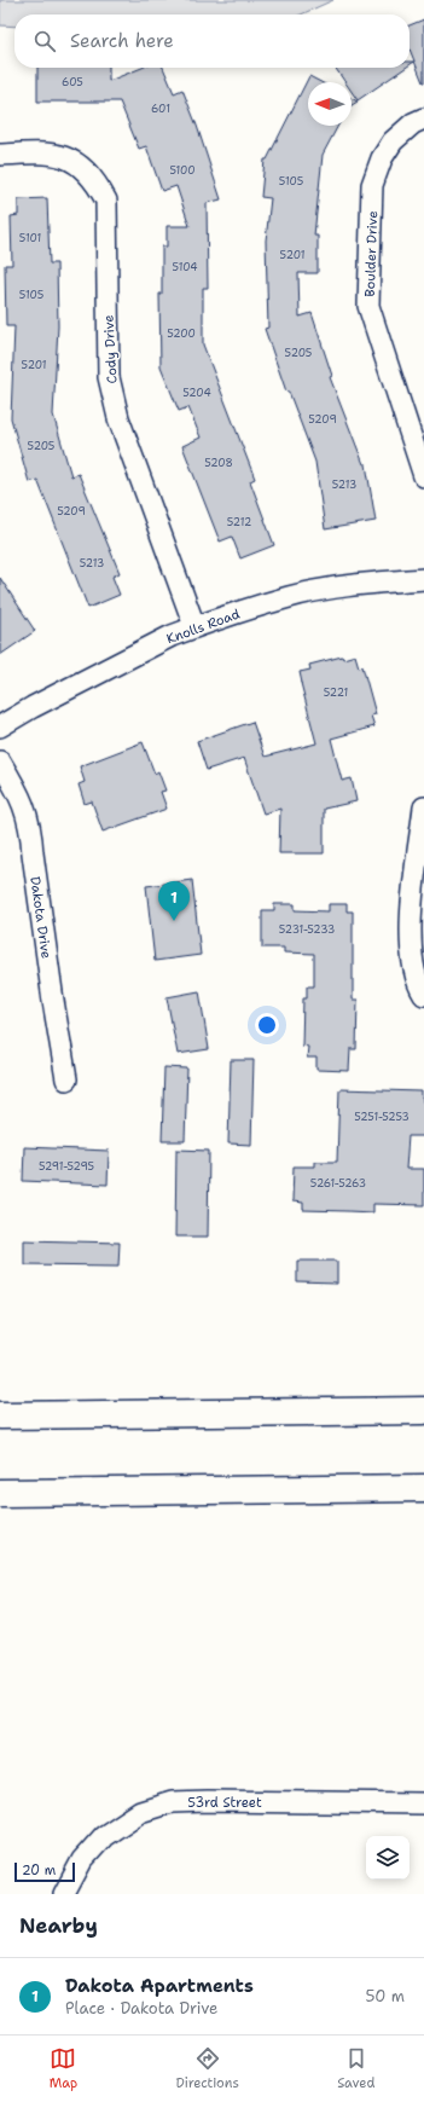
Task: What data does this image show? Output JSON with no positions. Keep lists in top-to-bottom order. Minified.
{"streets":{"street":["Boulder Drive","Cody Drive","Knolls Road","Dakota Drive","53rd Street"]},"crossings":[["Cody Drive","Knolls Road"]],"house_numbers":["605","601","5100","5105","5101","5201","5104","5105","5200","5205","5201","5204","5209","5205","5208","5213","5209","5212","5213","5221","5231-5233","5251-5253","5291-5295","5261-5263"],"scale_bar":"20 m","north":"left","page":{"search":"Search here","pins":"1","scale":"20 m","heading":"Nearby","list":[{"mark":"1","name":"Dakota Apartments","note":"Place · Dakota Drive","value":"50 m"}],"nav":["Map","Directions","Saved"]}}
